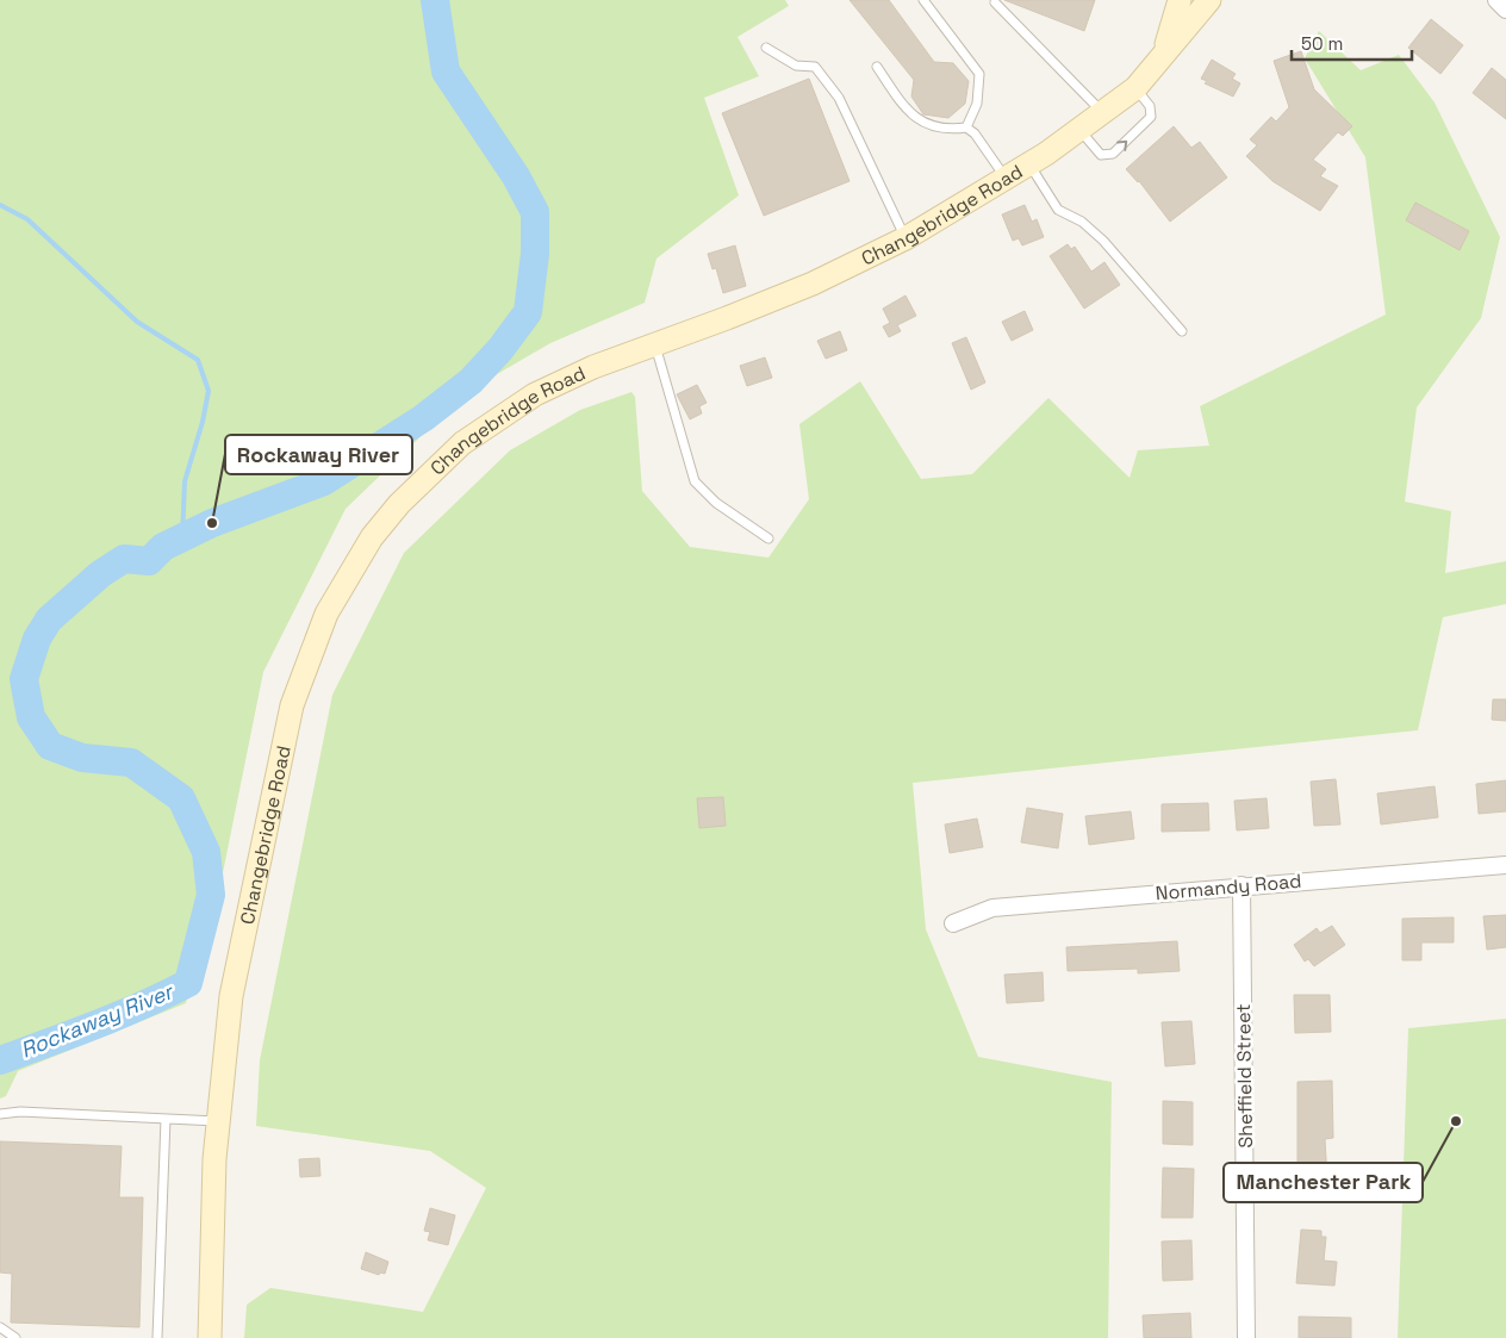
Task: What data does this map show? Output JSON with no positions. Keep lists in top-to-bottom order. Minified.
{"streets":{"main road":["Changebridge Road"],"street":["Normandy Road","Sheffield Street"]},"crossings":[["Normandy Road","Sheffield Street"]],"water":["Rockaway River"],"places":["Rockaway River","Manchester Park"],"scale_bar":"50 m"}
